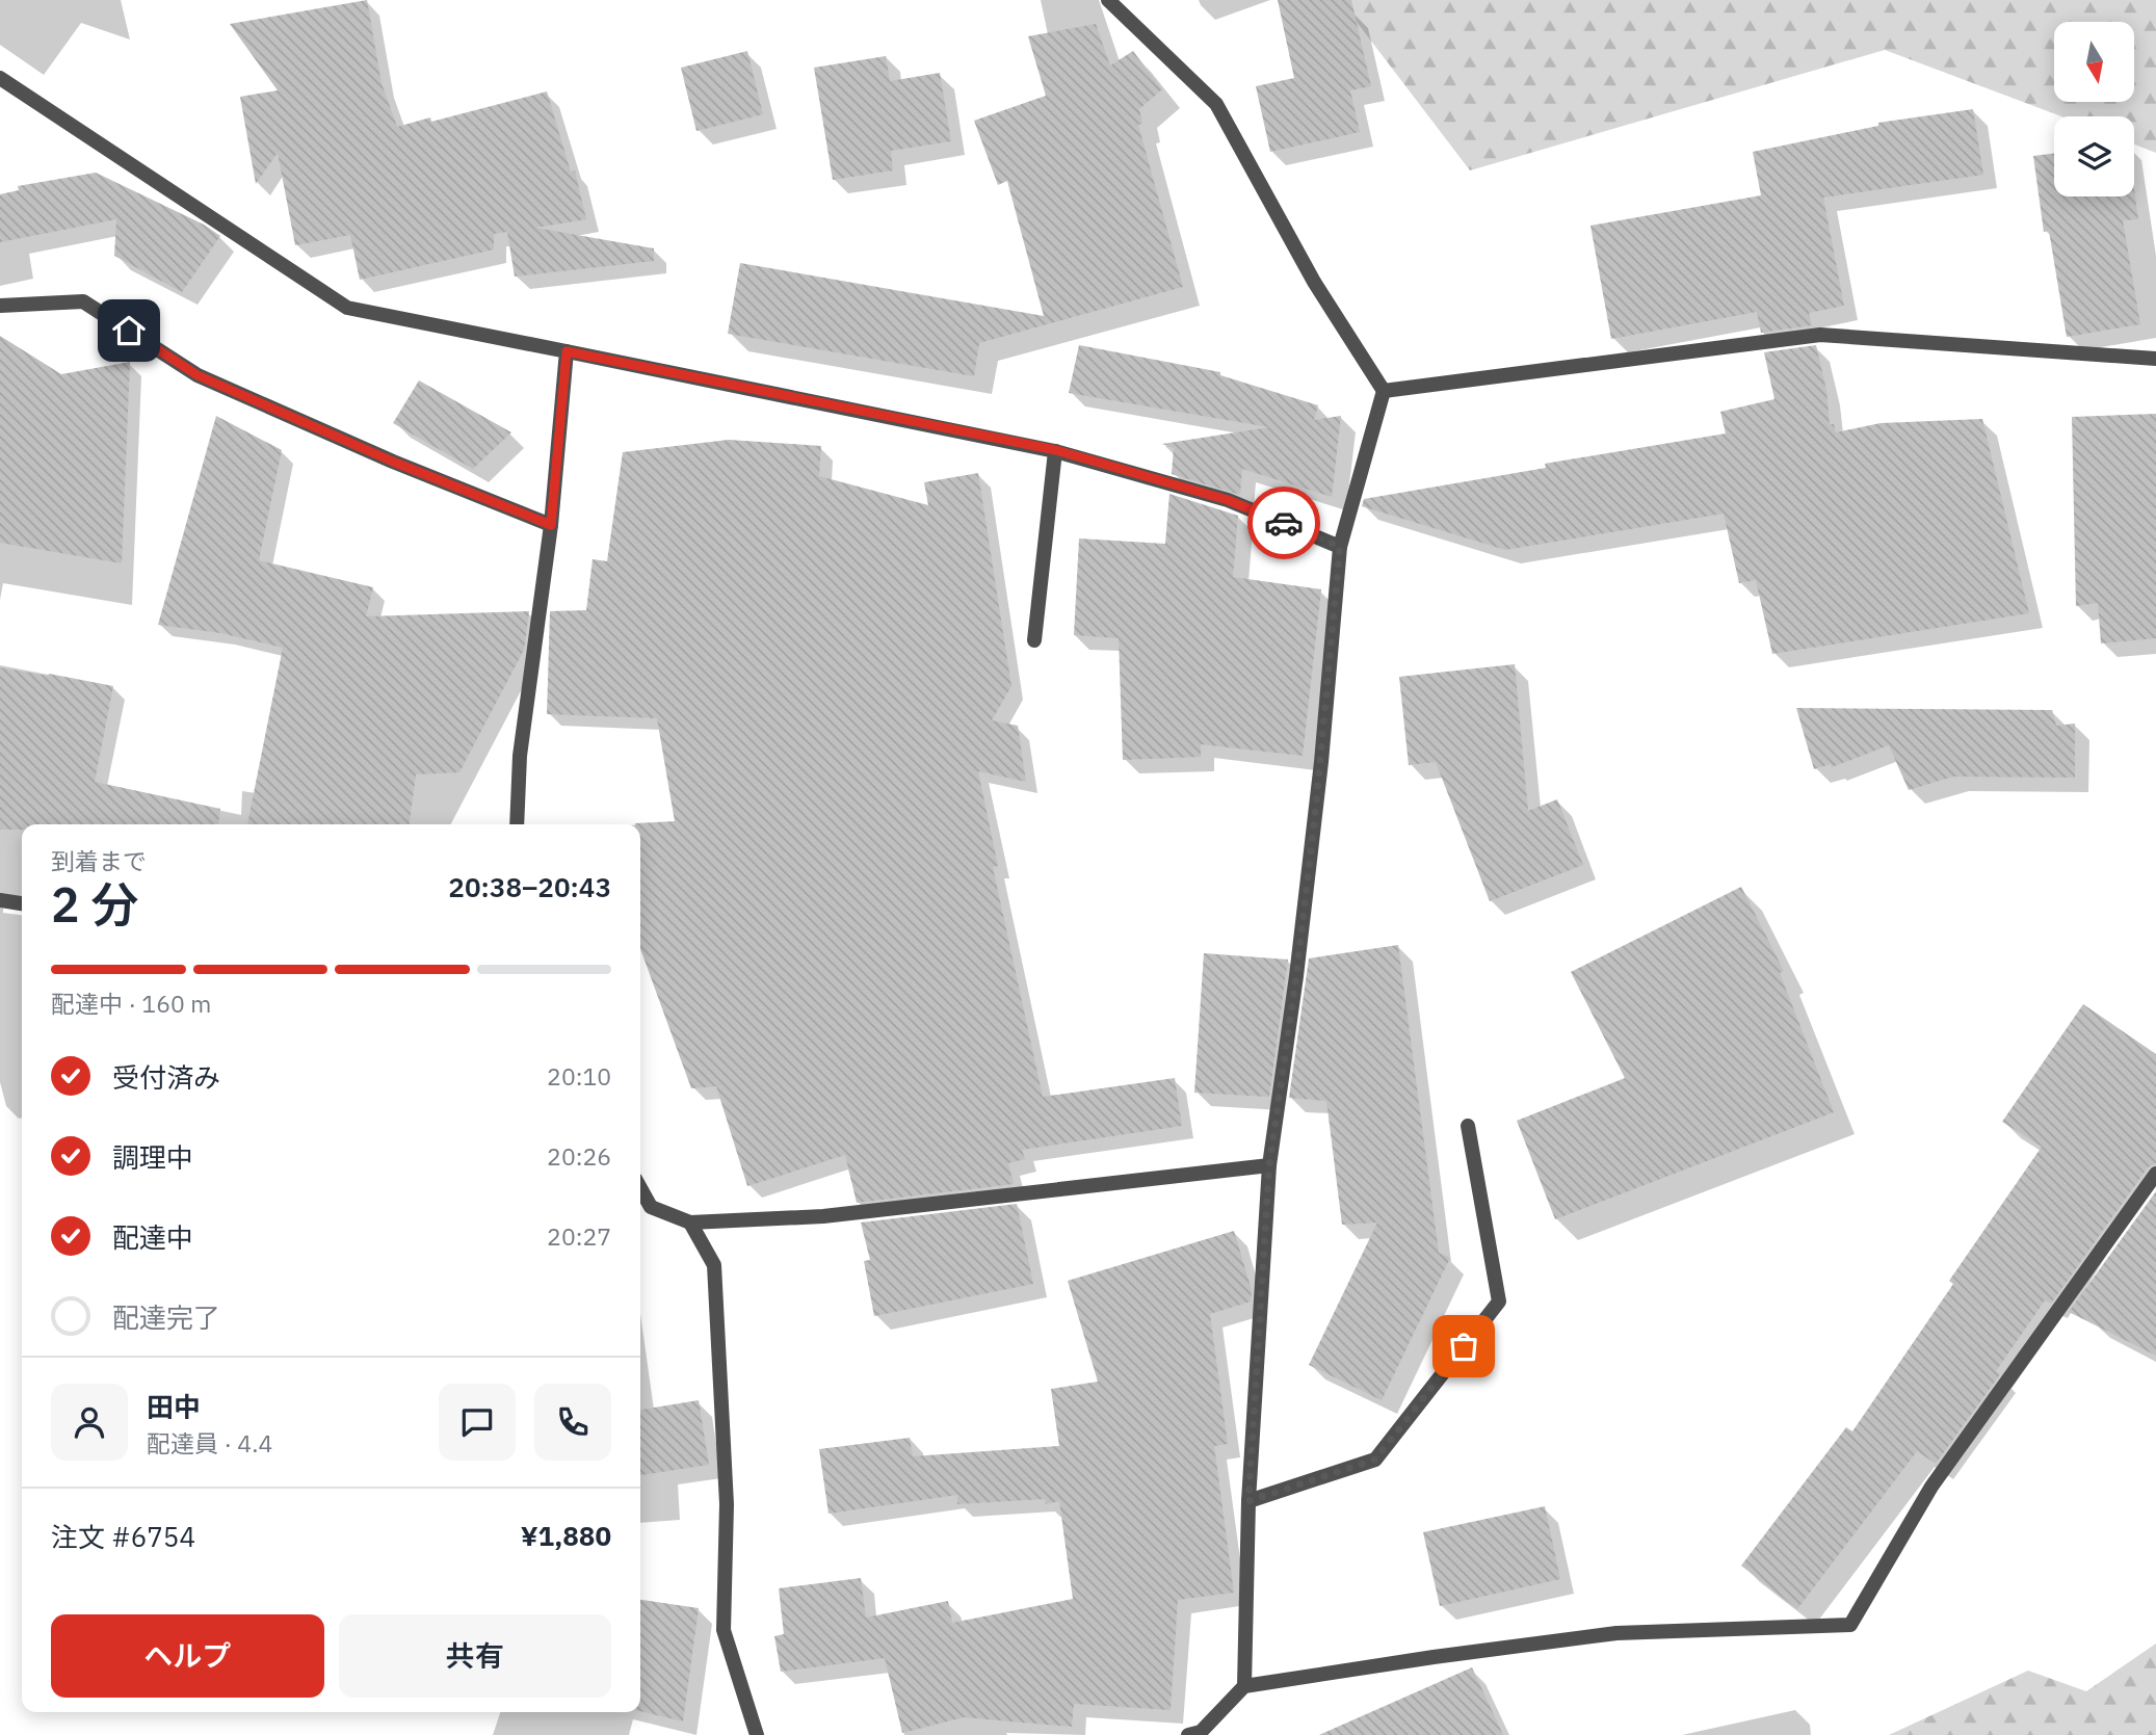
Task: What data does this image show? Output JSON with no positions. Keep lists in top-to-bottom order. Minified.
{"north":"bottom","page":{"heading":["2 分","到着まで","20:38–20:43"],"panel":["田中","配達員 · 4.4","注文 #6754","¥1,880"],"bar":"配達中 · 160 m","list":[["受付済み","20:10"],["調理中","20:26"],["配達中","20:27"],"配達完了"],"buttons":["ヘルプ","共有"]}}
